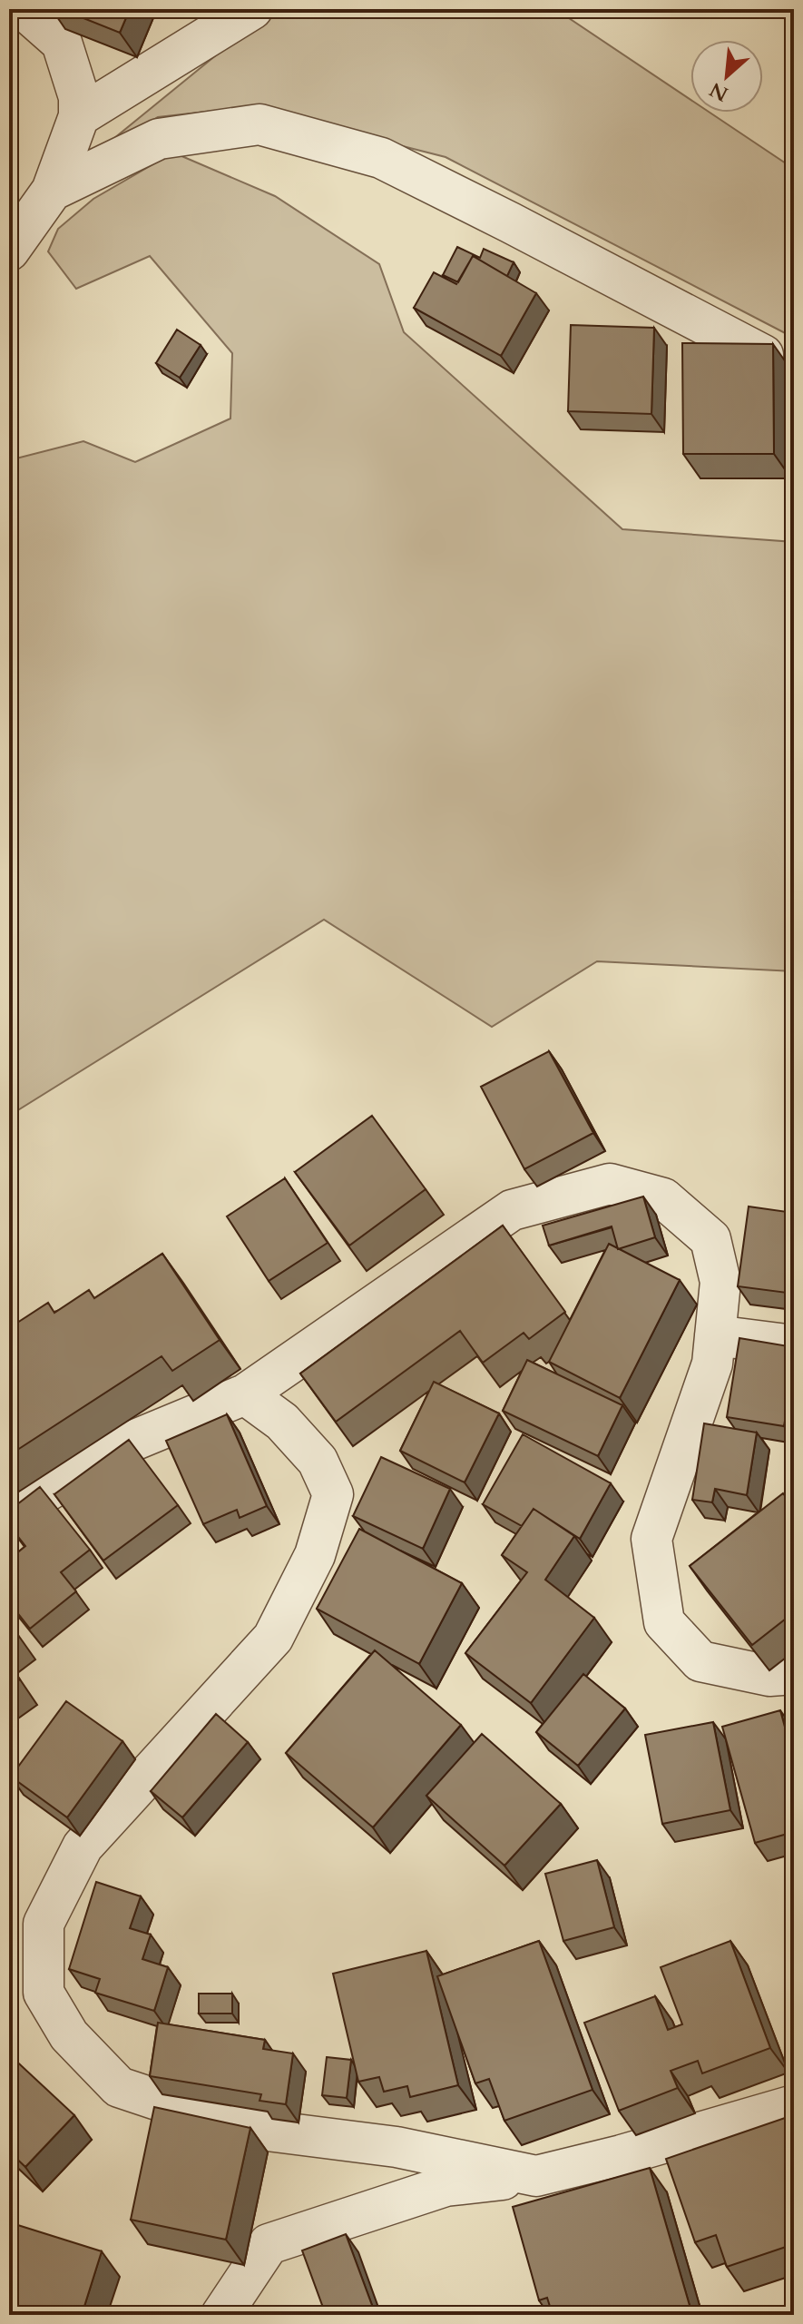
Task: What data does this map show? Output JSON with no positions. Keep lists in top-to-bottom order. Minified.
{"north":"bottom left"}
